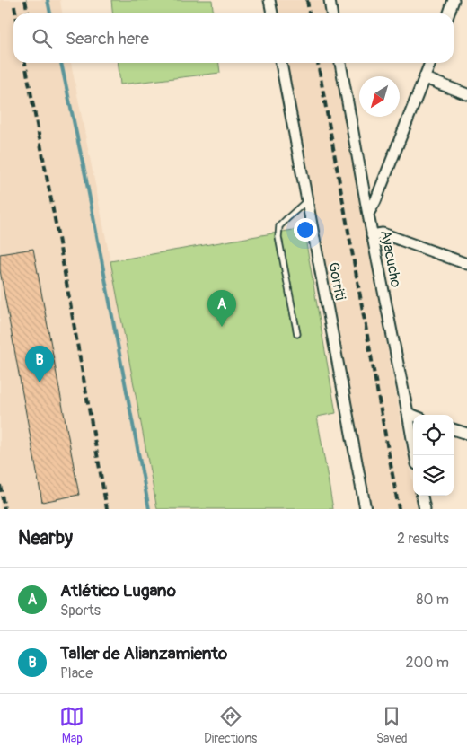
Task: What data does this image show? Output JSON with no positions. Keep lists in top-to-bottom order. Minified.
{"streets":{"street":["Ayacucho","Gorriti"]},"north":"bottom left","page":{"search":"Search here","pins":["A","B"],"heading":["Nearby","2 results"],"list":[{"mark":"A","name":"Atlético Lugano","note":"Sports","value":"80 m"},{"mark":"B","name":"Taller de Alianzamiento","note":"Place","value":"200 m"}],"nav":["Map","Directions","Saved"]}}
